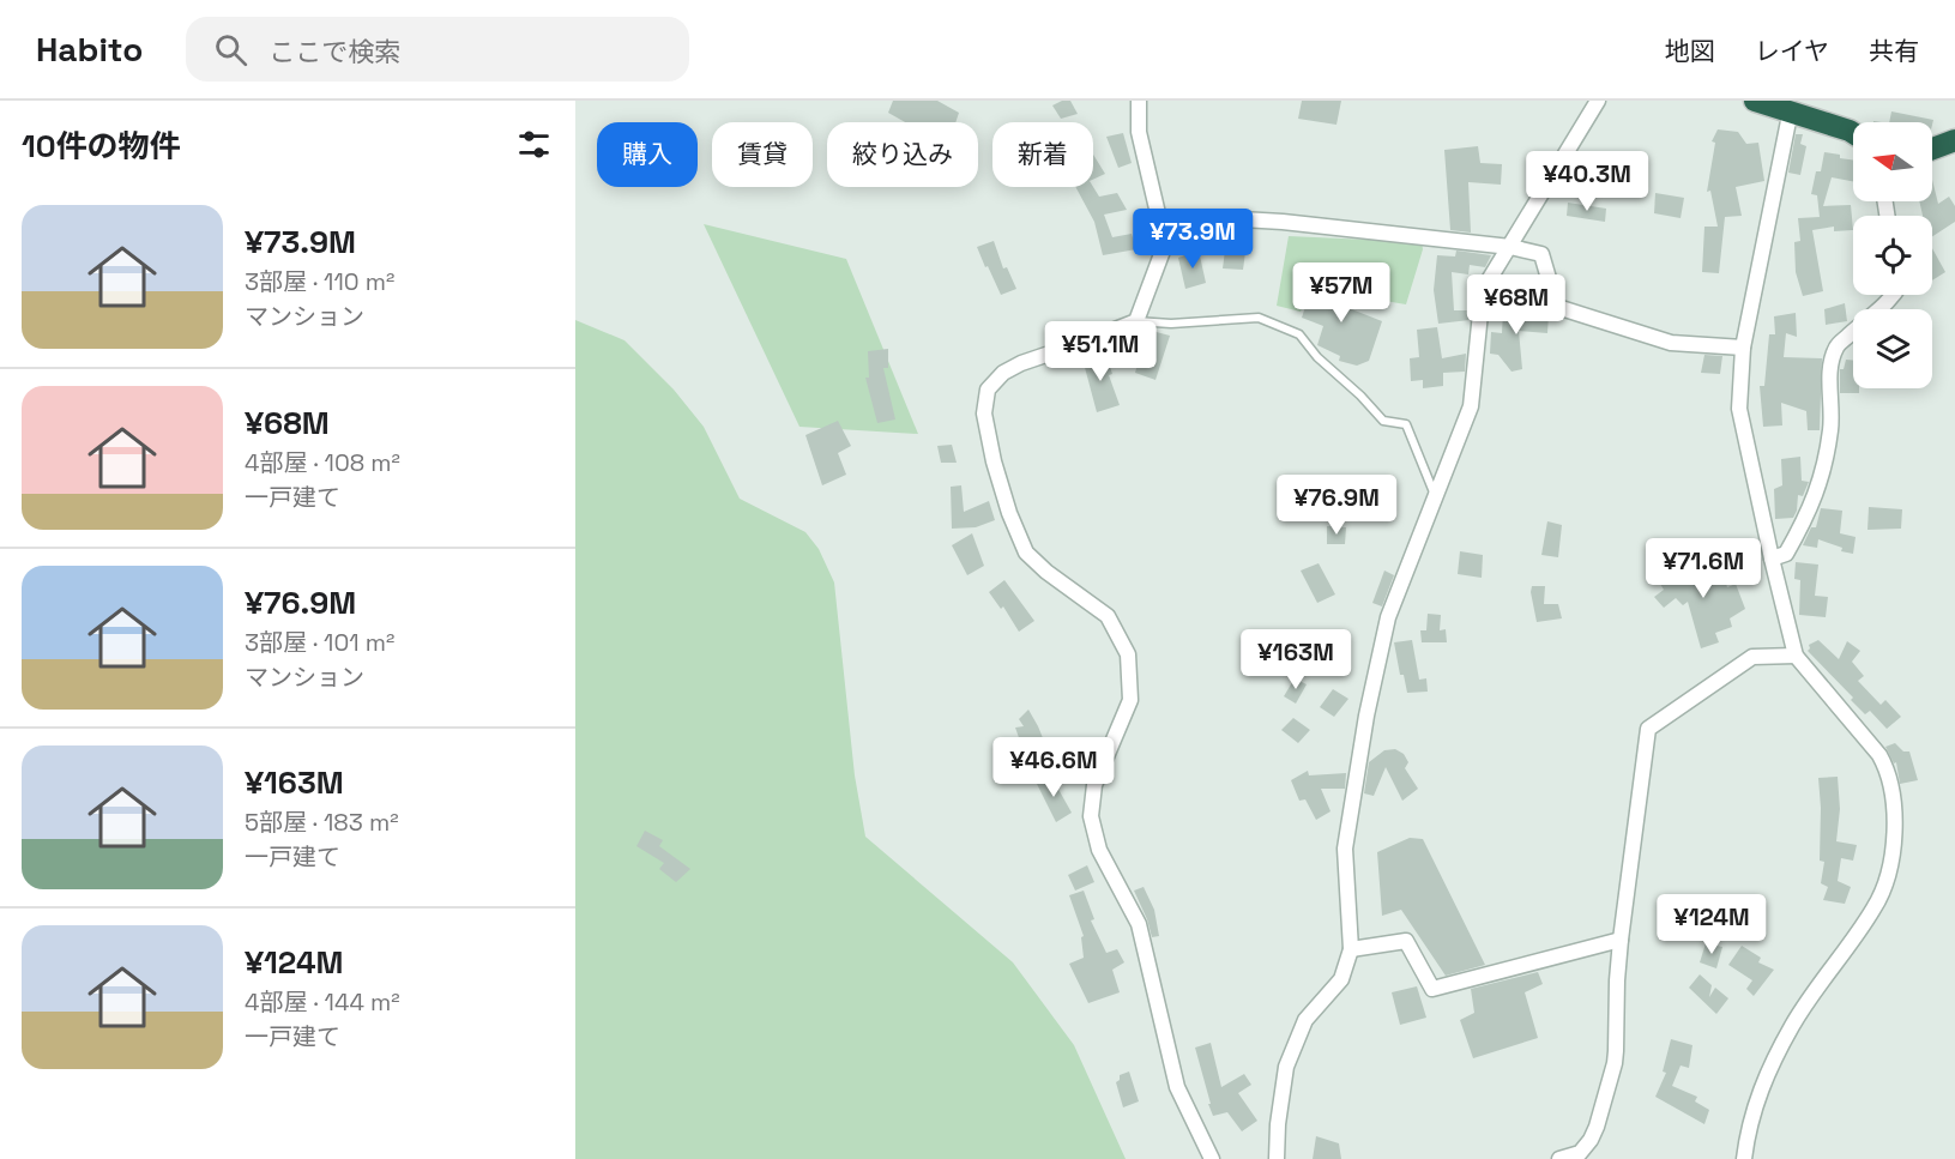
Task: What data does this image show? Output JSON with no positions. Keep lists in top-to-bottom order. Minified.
{"north":"left","page":{"header":"Habito","search":"ここで検索","nav":["地図","レイヤ","共有"],"heading":"10件の物件","chip":["購入","賃貸","絞り込み","新着"],"price":["¥40.3M","¥73.9M","¥57M","¥68M","¥51.1M","¥76.9M","¥71.6M","¥163M","¥46.6M","¥124M"],"list":[{"name":"¥73.9M","note":"3部屋 · 110 m² · マンション"},{"name":"¥68M","note":"4部屋 · 108 m² · 一戸建て"},{"name":"¥76.9M","note":"3部屋 · 101 m² · マンション"},{"name":"¥163M","note":"5部屋 · 183 m² · 一戸建て"},{"name":"¥124M","note":"4部屋 · 144 m² · 一戸建て"}]}}
